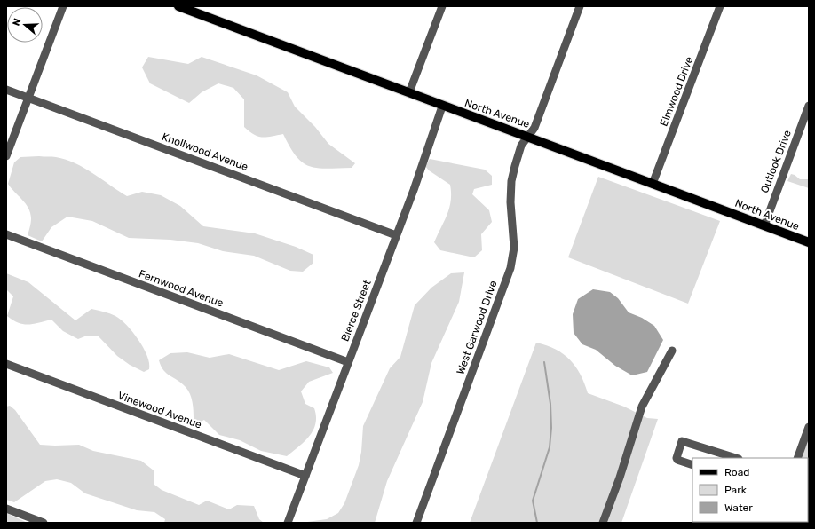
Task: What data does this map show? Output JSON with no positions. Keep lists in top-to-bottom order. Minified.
{"streets":{"main road":["North Avenue"],"street":["Elmwood Drive","Knollwood Avenue","Outlook Drive","Fernwood Avenue","Bierce Street","West Garwood Drive","Vinewood Avenue"]},"crossings":[["Elmwood Drive","North Avenue"],["North Avenue","Outlook Drive"],["North Avenue","Bierce Street"],["North Avenue","West Garwood Drive"],["Knollwood Avenue","Bierce Street"],["Fernwood Avenue","Bierce Street"],["Bierce Street","Vinewood Avenue"]],"legend":["Road","Park","Water"],"north":"left"}
